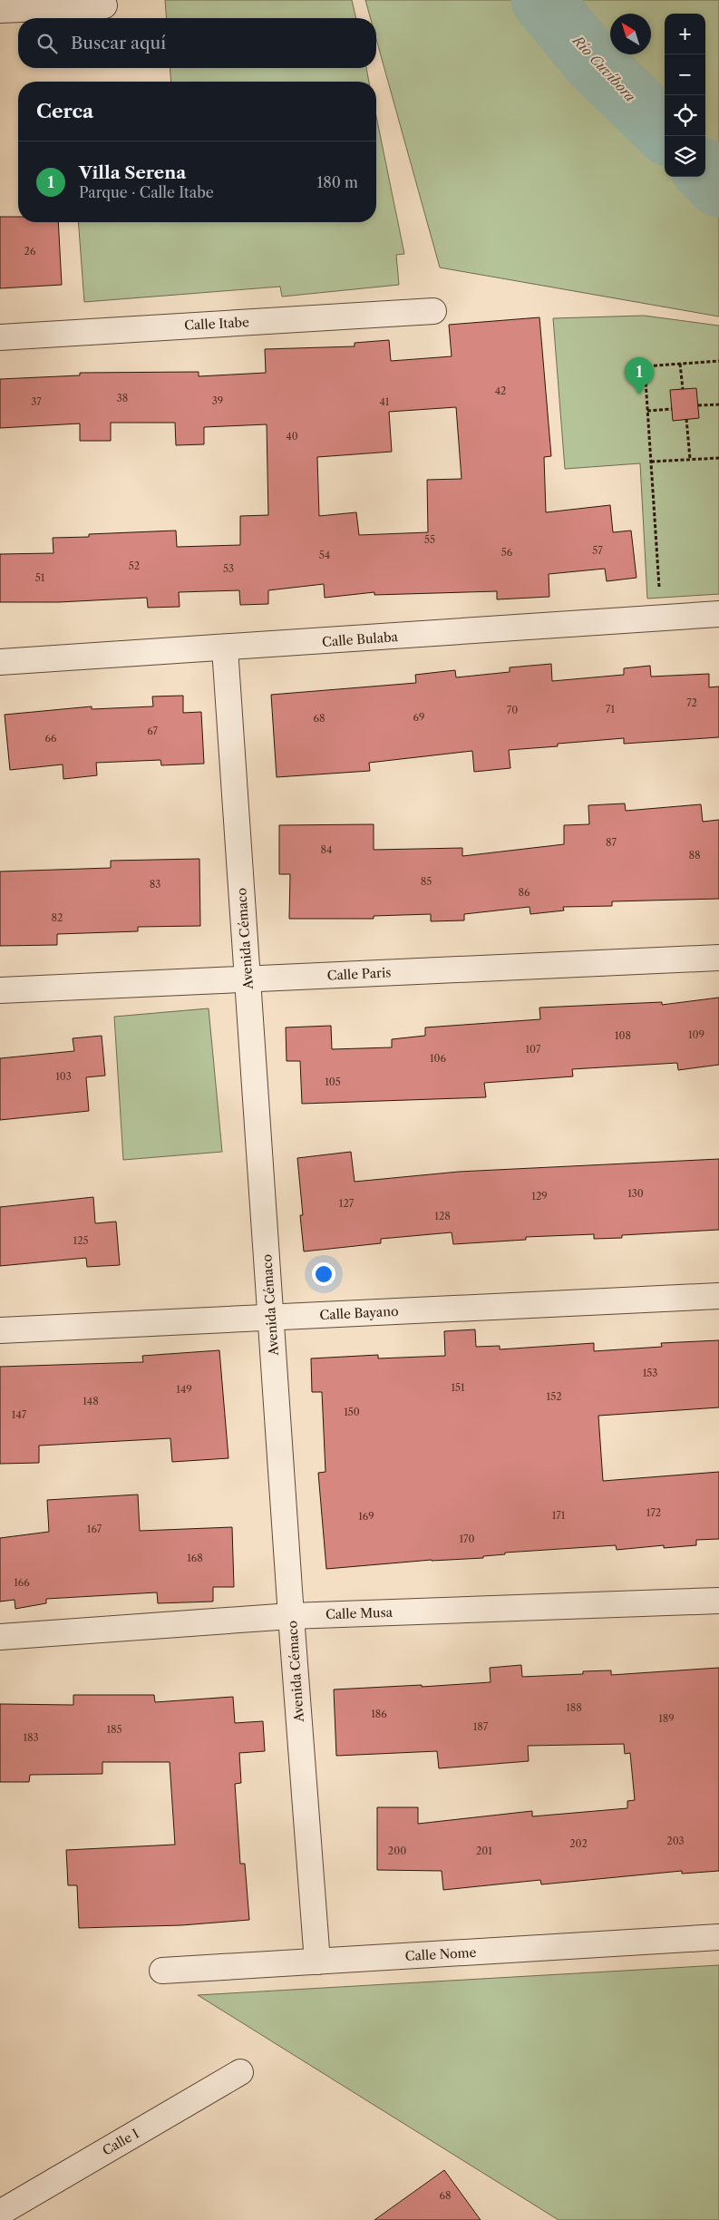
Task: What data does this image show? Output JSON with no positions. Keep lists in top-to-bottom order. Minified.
{"streets":{"street":["Calle Itabe","Calle Bulaba","Avenida Cémaco","Calle Paris","Calle Bayano","Calle Musa","Calle Nome","Calle I"]},"crossings":[["Calle Bulaba","Avenida Cémaco"],["Avenida Cémaco","Calle Paris"],["Avenida Cémaco","Calle Bayano"],["Avenida Cémaco","Calle Musa"],["Avenida Cémaco","Calle Nome"]],"water":["Río Cuvíbora"],"house_numbers":["26","42","38","39","37","41","40","55","57","56","54","52","53","51","72","71","70","69","68","67","66","87","84","88","85","83","86","82","109","108","107","106","103","105","130","129","127","128","125","153","151","149","152","148","150","147","172","171","169","167","170","168","166","188","186","189","187","185","183","203","202","200","201","68"],"north":"top left","page":{"map_buttons":["+","−"],"search":"Buscar aquí","heading":"Cerca","list":[{"mark":"1","name":"Villa Serena","note":"Parque · Calle Itabe","value":"180 m"}],"pins":"1"}}
